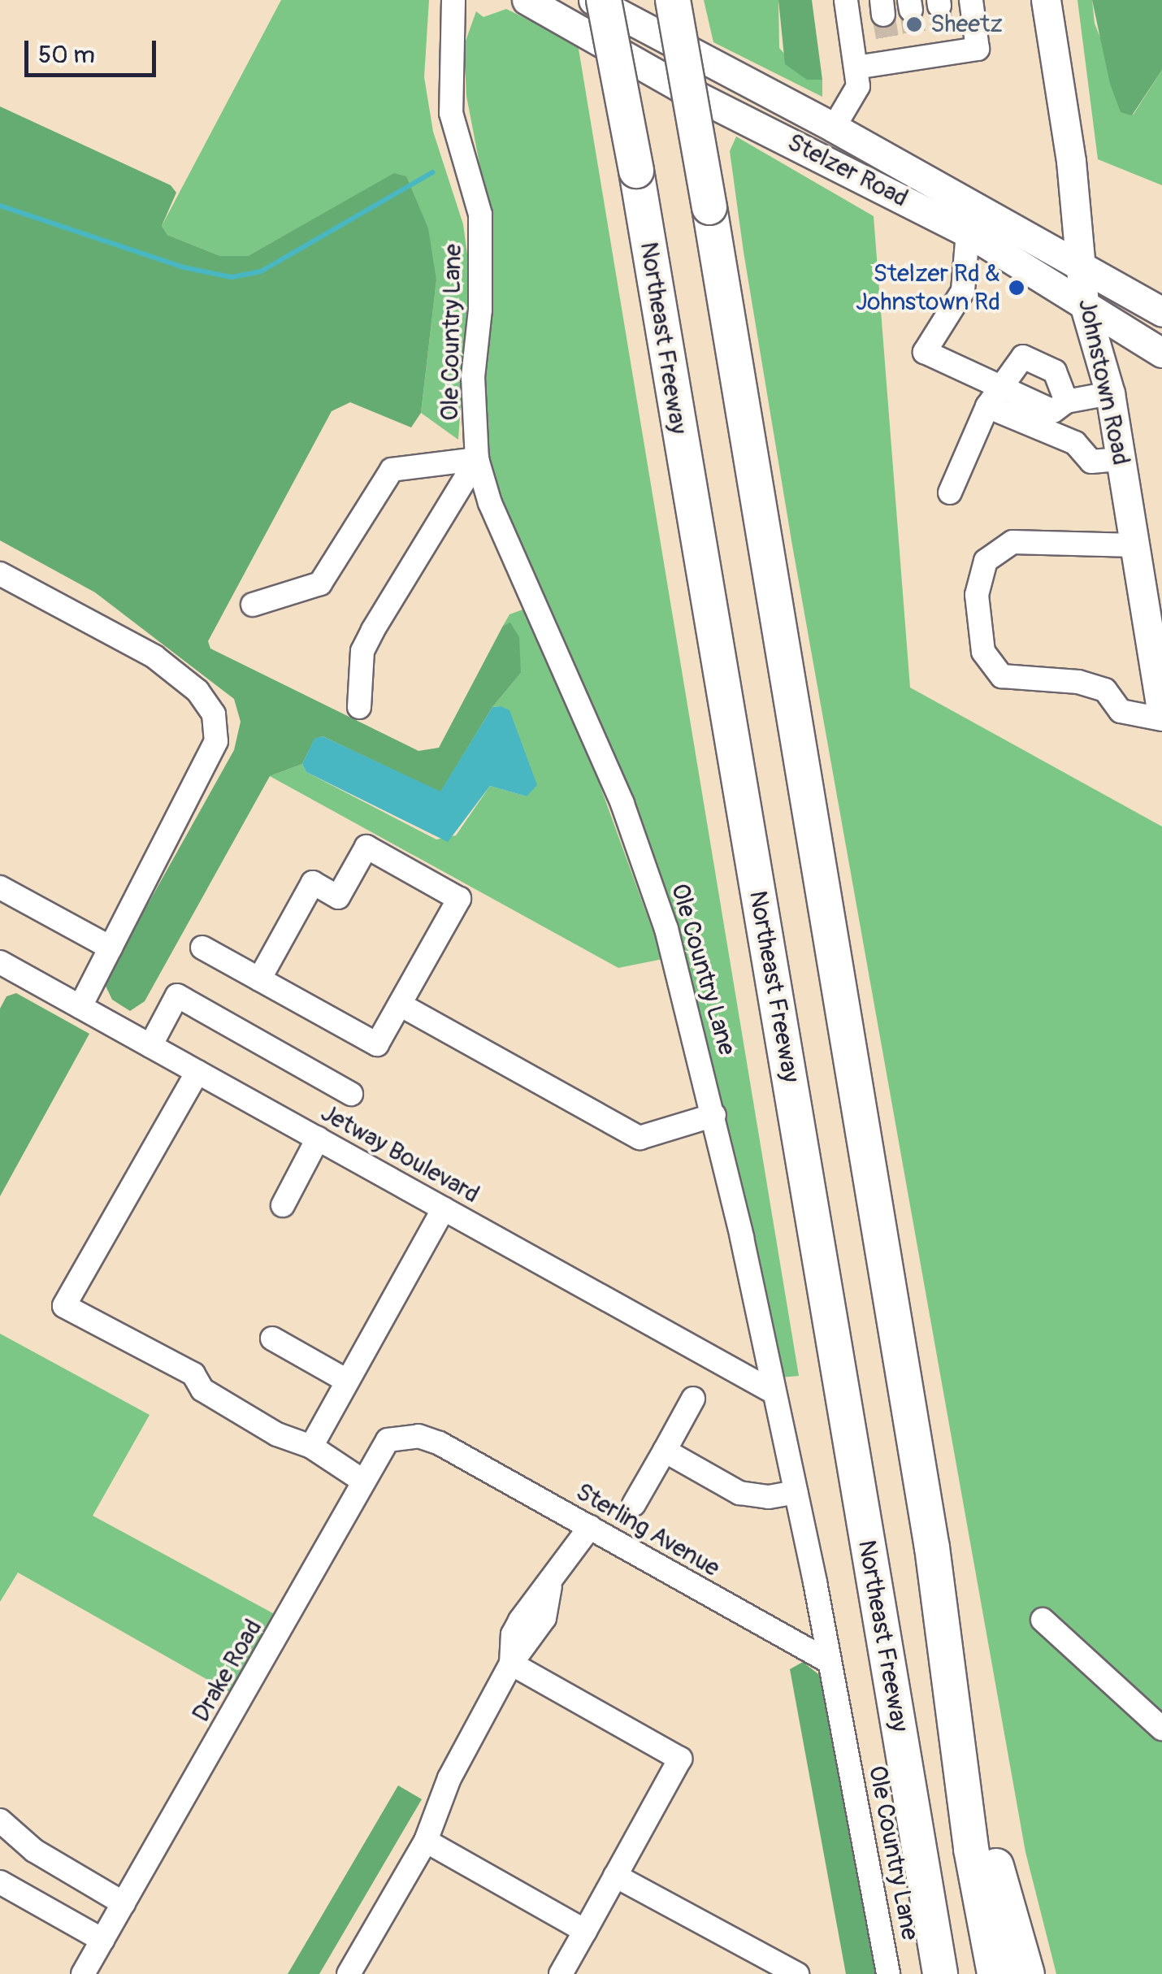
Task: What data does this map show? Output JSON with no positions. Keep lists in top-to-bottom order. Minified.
{"streets":{"highway":["Northeast Freeway"],"main road":["Stelzer Road","Johnstown Road"],"street":["Ole Country Lane","Jetway Boulevard","Sterling Avenue","Drake Road"]},"crossings":[["Stelzer Road","Johnstown Road"],["Ole Country Lane","Jetway Boulevard"],["Ole Country Lane","Sterling Avenue"],["Sterling Avenue","Drake Road"]],"places":["Sheetz","Stelzer Rd & Johnstown Rd"],"scale_bar":"50 m"}
